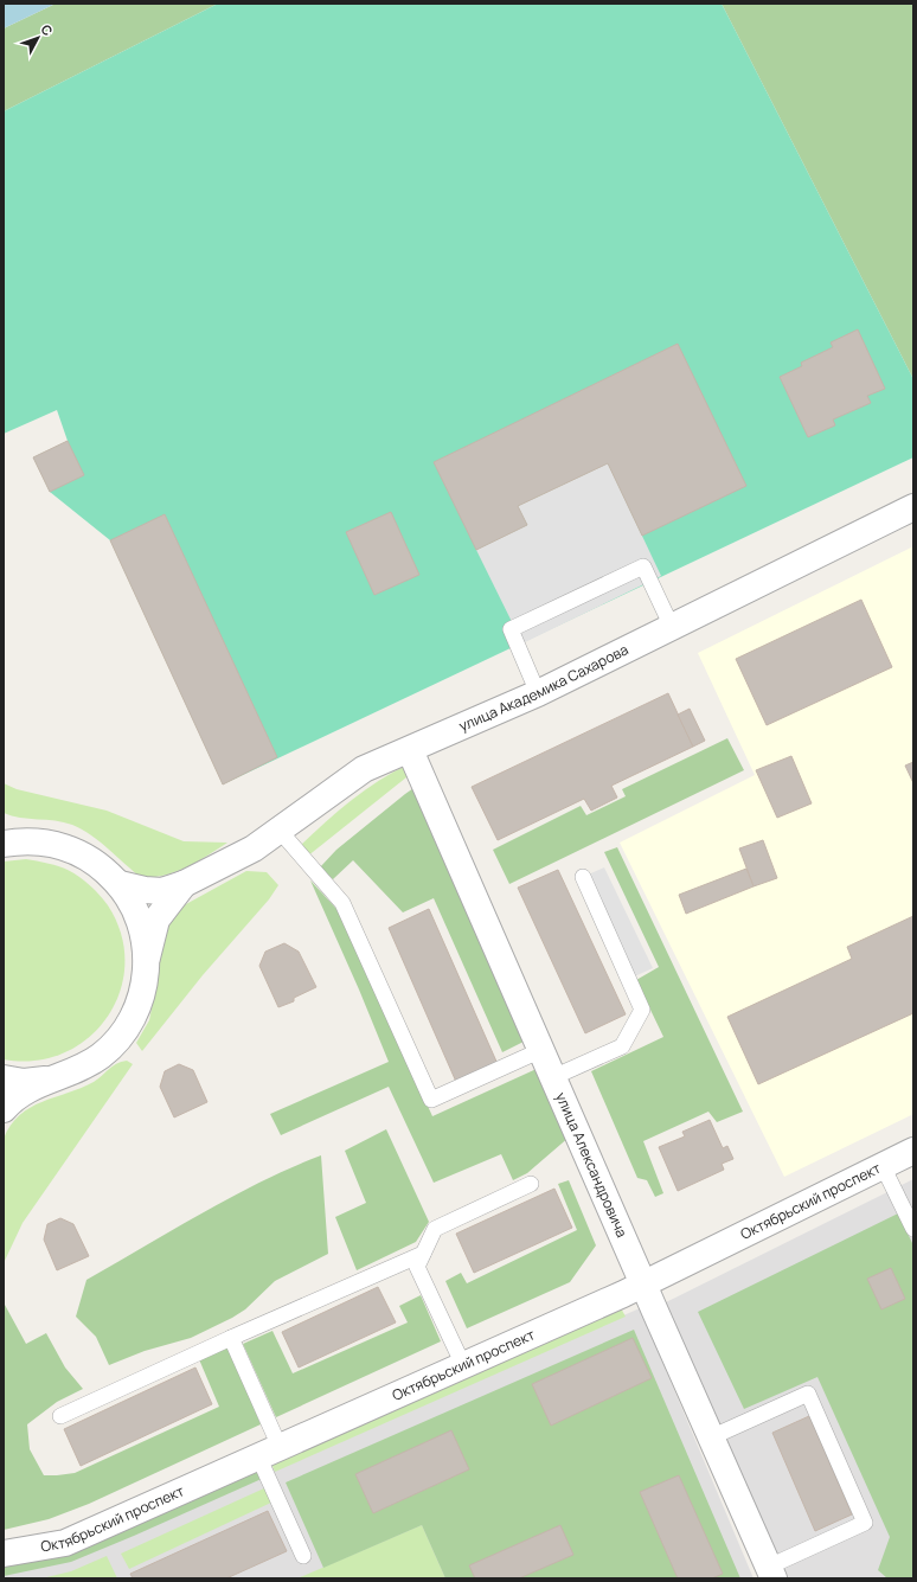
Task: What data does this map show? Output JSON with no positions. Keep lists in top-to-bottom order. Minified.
{"streets":{"street":["улица Академика Сахарова","улица Александровича","Октябрьский проспект"]},"crossings":[["улица Академика Сахарова","улица Александровича"],["улица Александровича","Октябрьский проспект"]],"north":"top right"}
